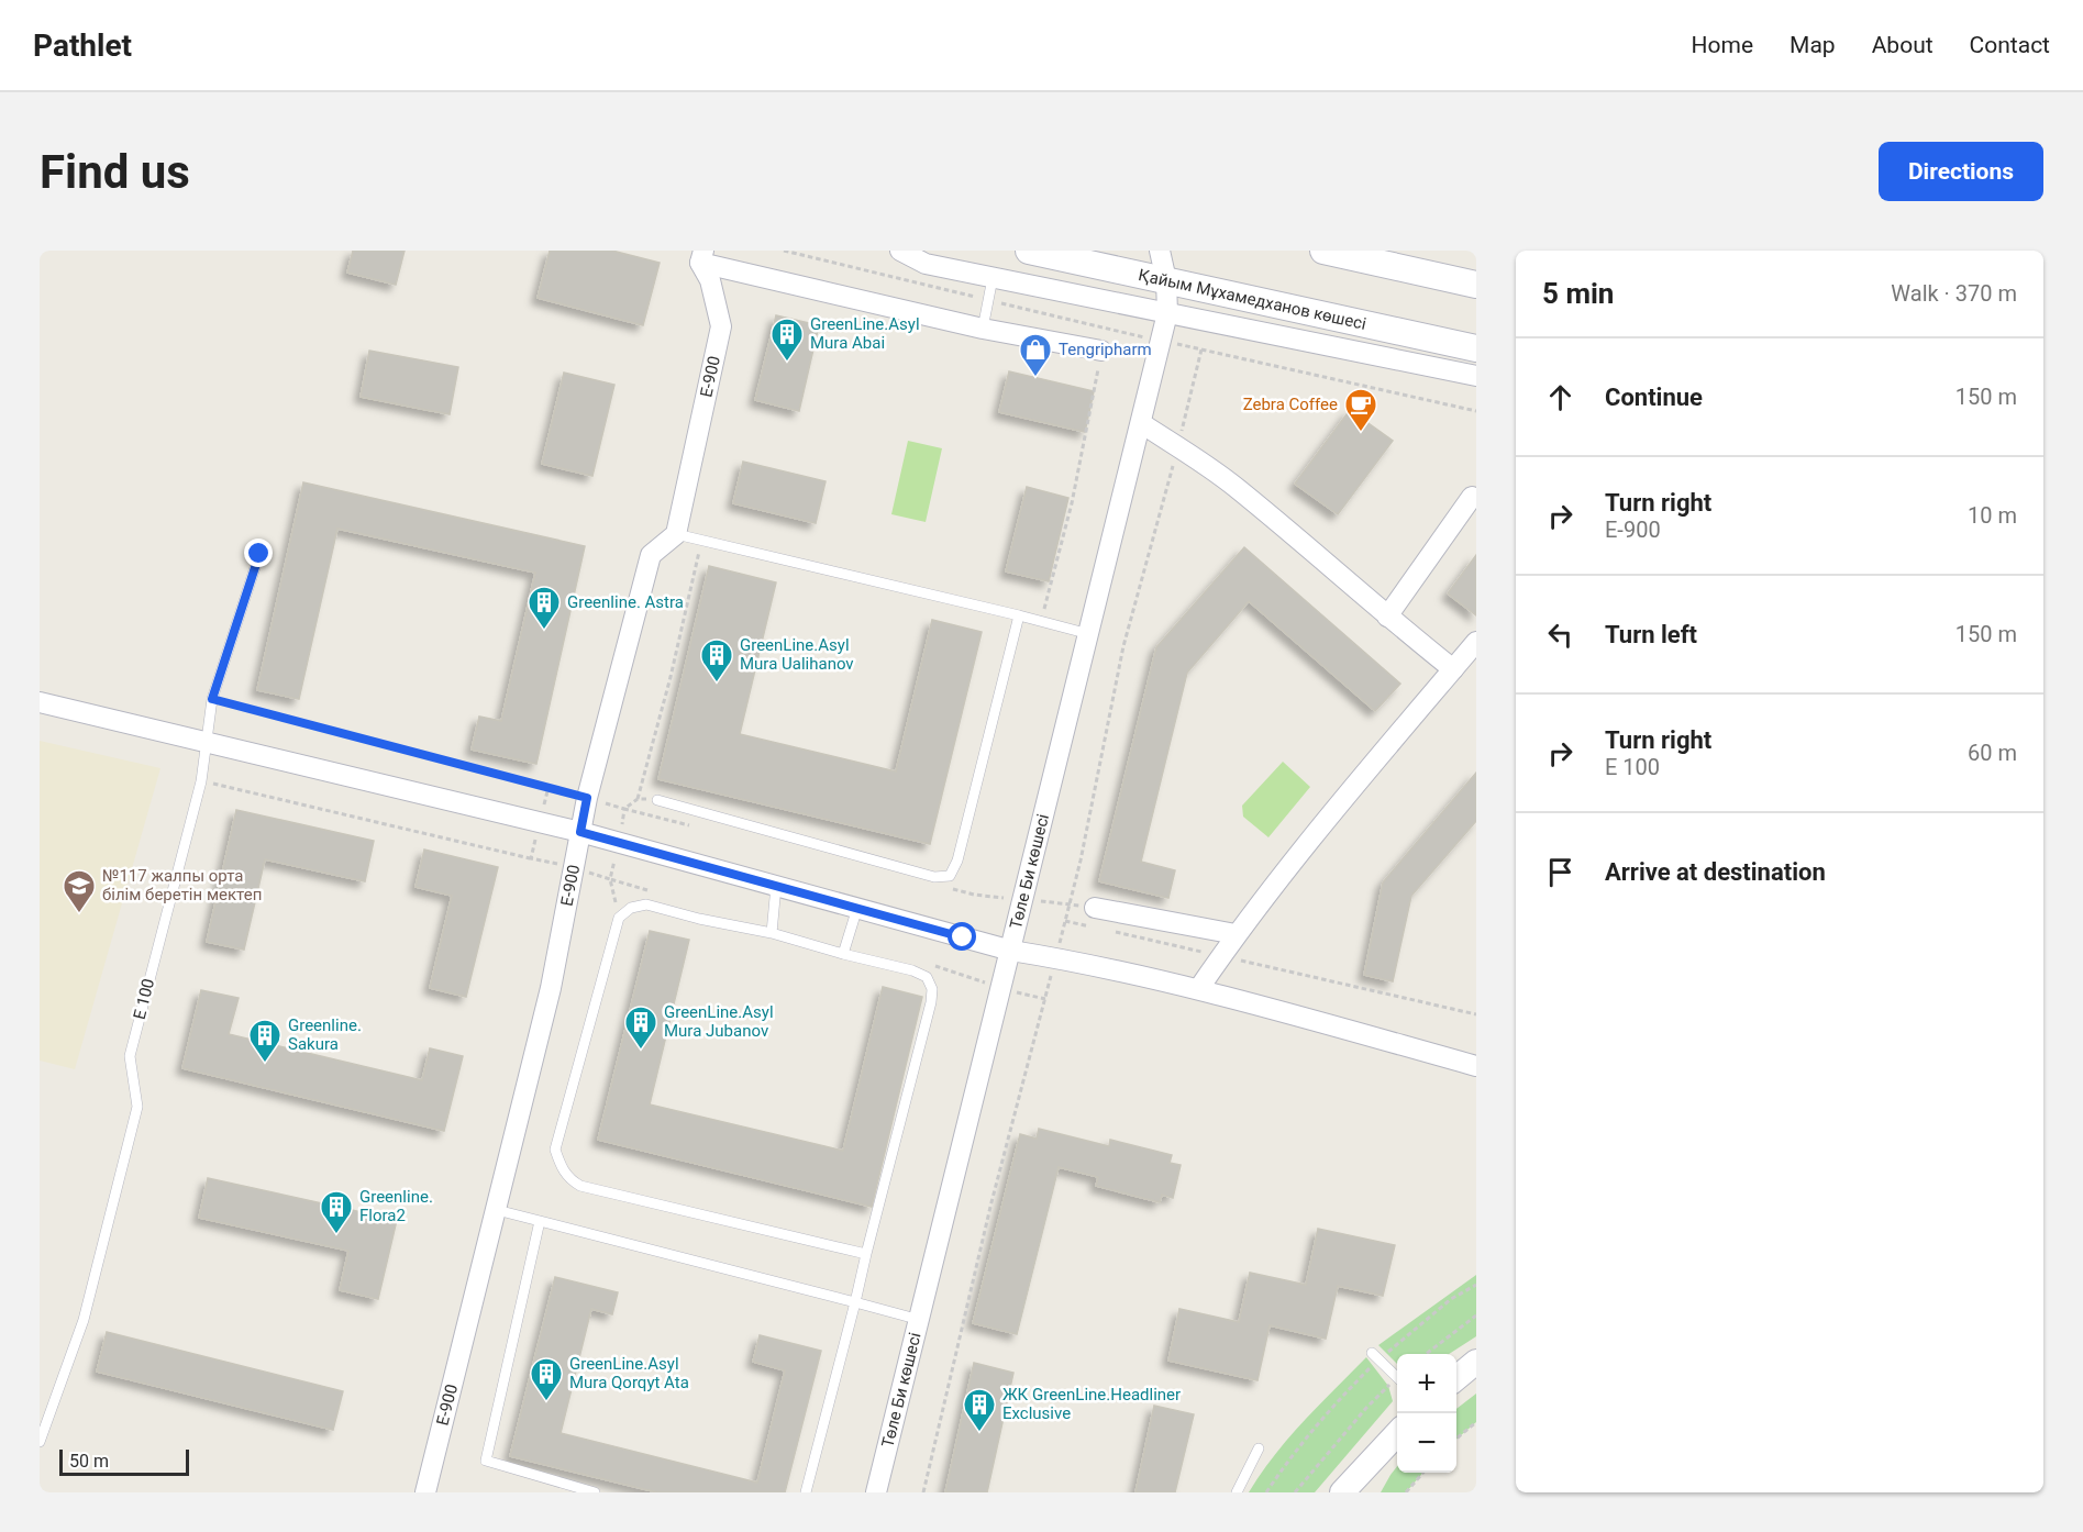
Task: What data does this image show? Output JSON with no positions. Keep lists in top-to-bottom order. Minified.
{"streets":{"main road":["Қайым Мұхамедханов көшесі"],"street":["E-900","Төле Би көшесі"],"lane":["E 100"]},"crossings":[["Қайым Мұхамедханов көшесі","Төле Би көшесі"]],"places":{"building":["GreenLine.Asyl Mura Abai","Greenline. Astra","GreenLine.Asyl Mura Ualihanov","GreenLine.Asyl Mura Jubanov","Greenline. Sakura","Greenline. Flora2","GreenLine.Asyl Mura Qorqyt Ata","ЖК GreenLine.Headliner Exclusive"],"shop":["Tengripharm"],"cafe":["Zebra Coffee"],"school or university":["№117 жалпы орта білім беретін мектеп"]},"scale_bar":"50 m","page":{"header":"Pathlet","nav":["Home","Map","About","Contact"],"buttons":"Directions","title":"Find us","heading":["5 min","Walk · 370 m"],"list":[["Continue","150 m"],["Turn right","E-900","10 m"],["Turn left","150 m"],["Turn right","E 100","60 m"],"Arrive at destination"],"map_buttons":["+","−"],"scale":"50 m"}}
